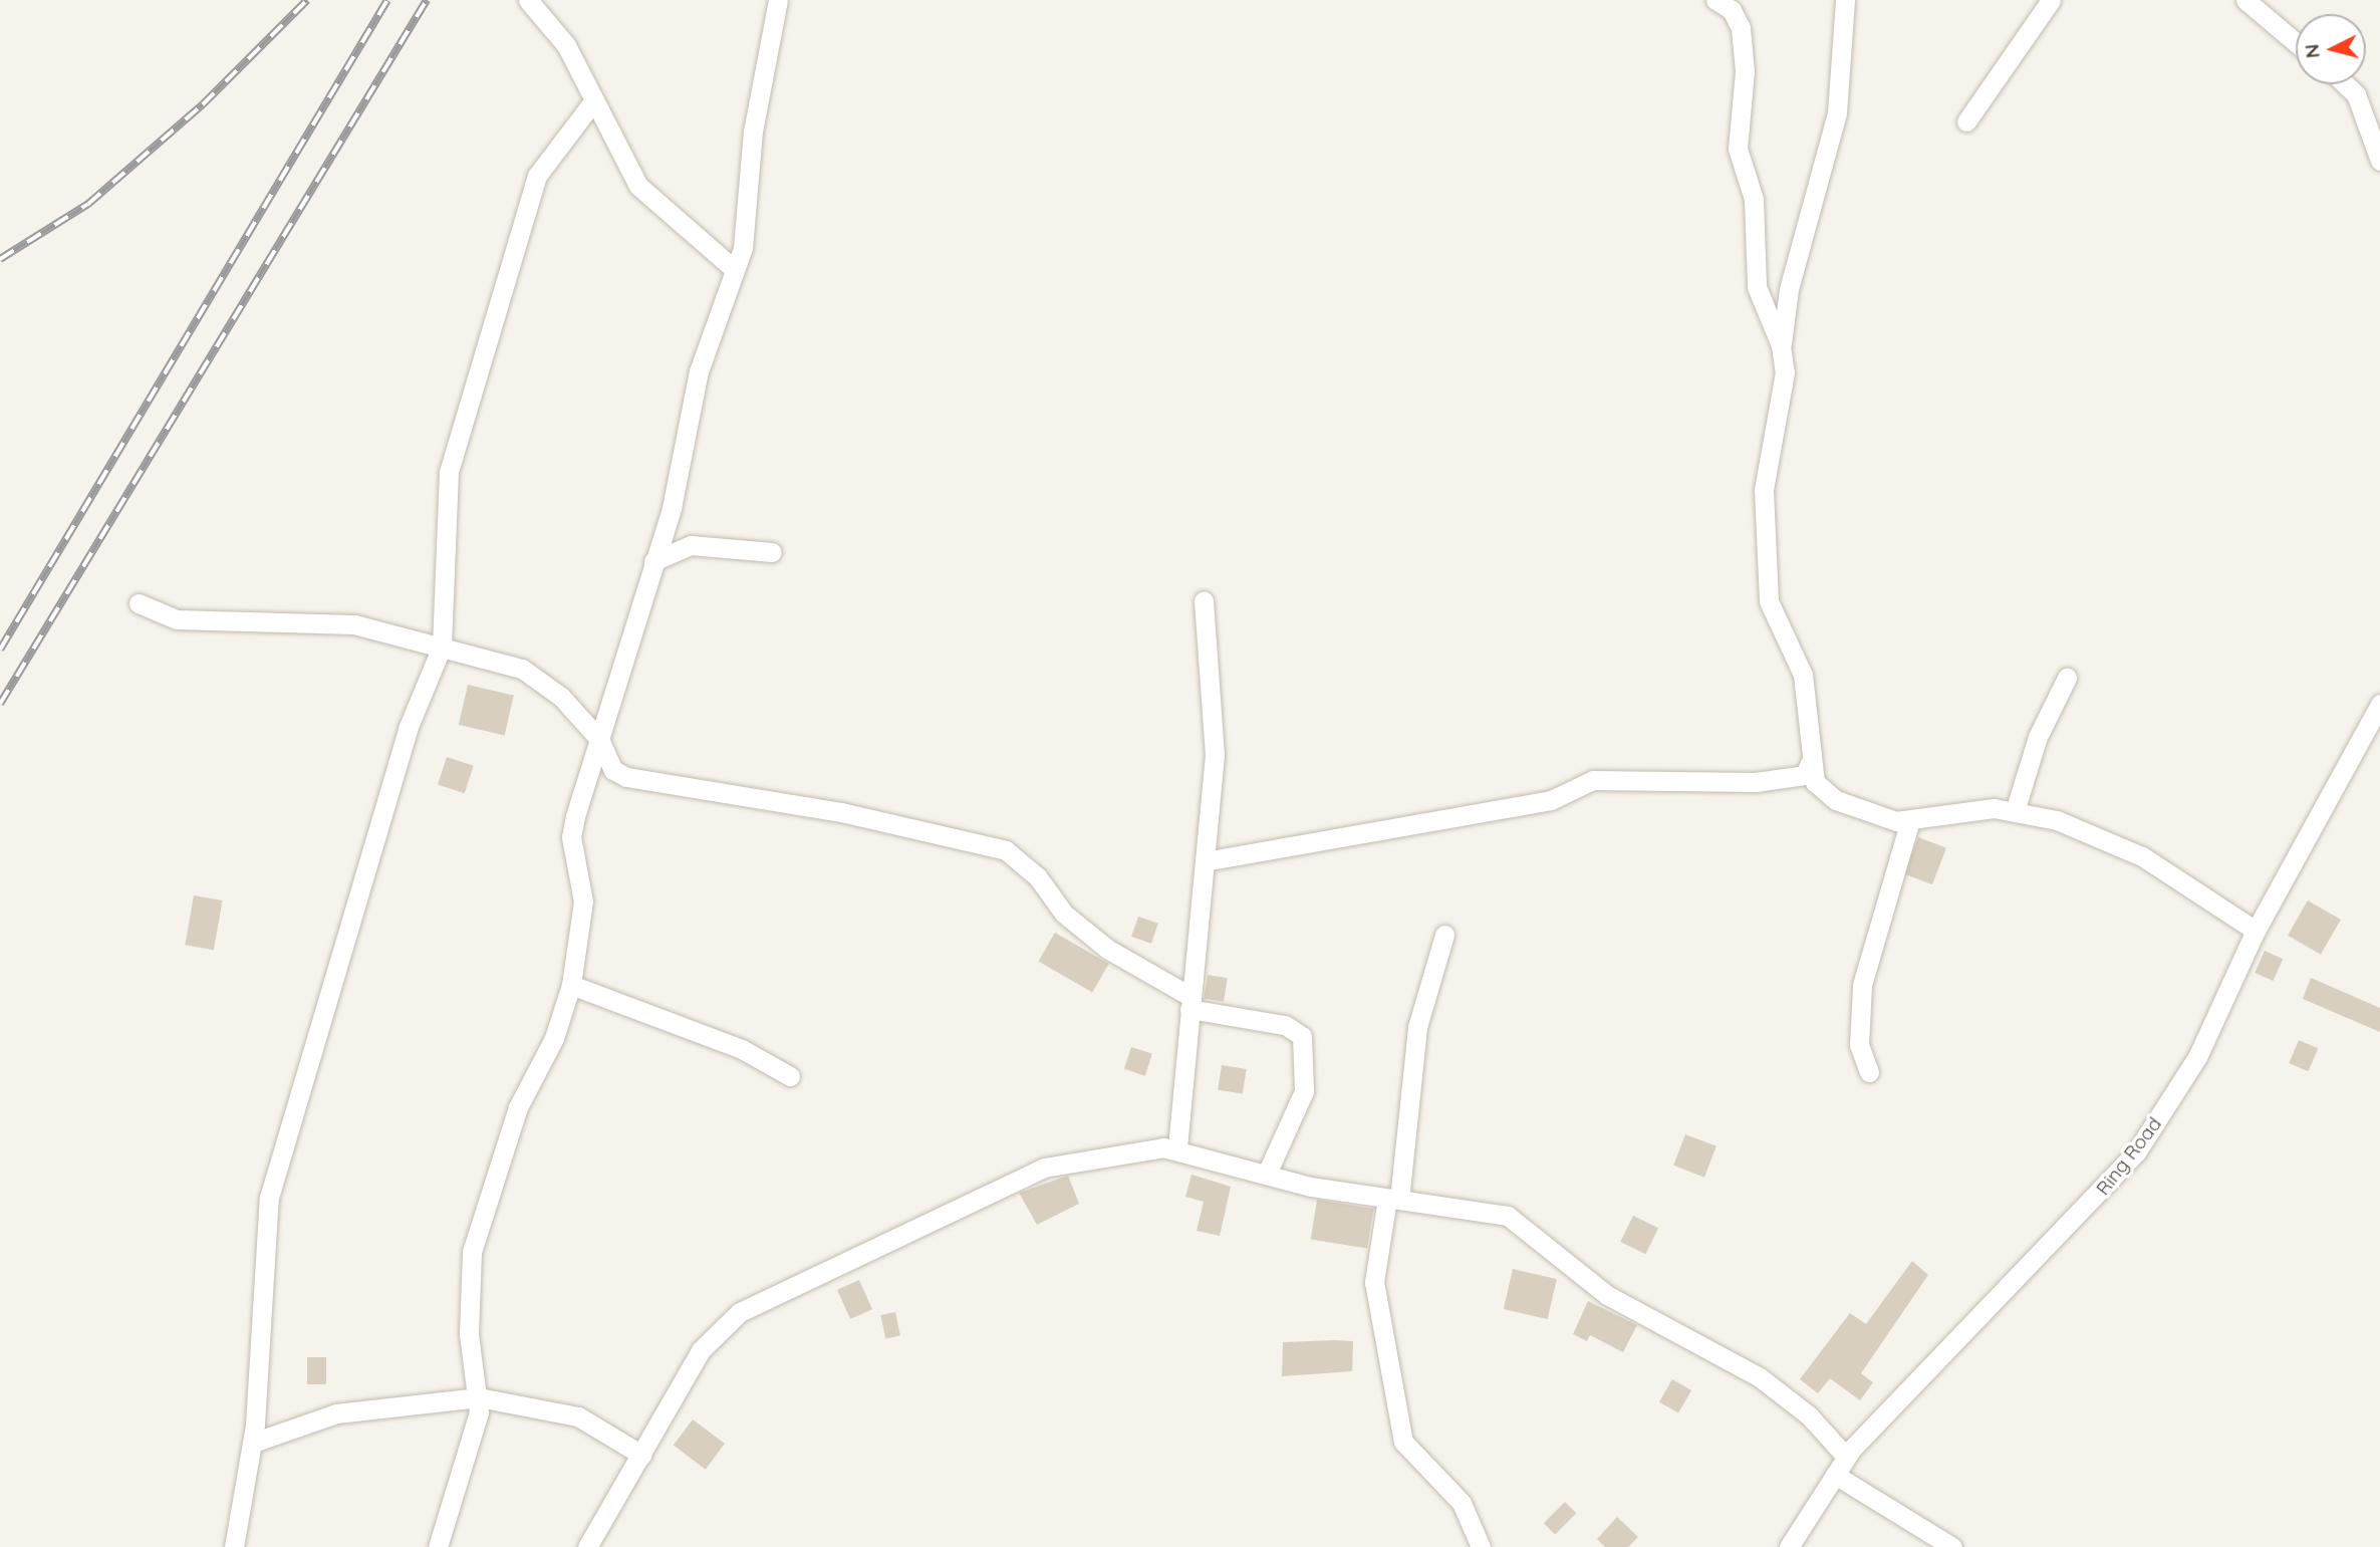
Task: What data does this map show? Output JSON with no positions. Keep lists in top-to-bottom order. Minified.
{"streets":{"street":["Ring Road"]},"north":"left"}
